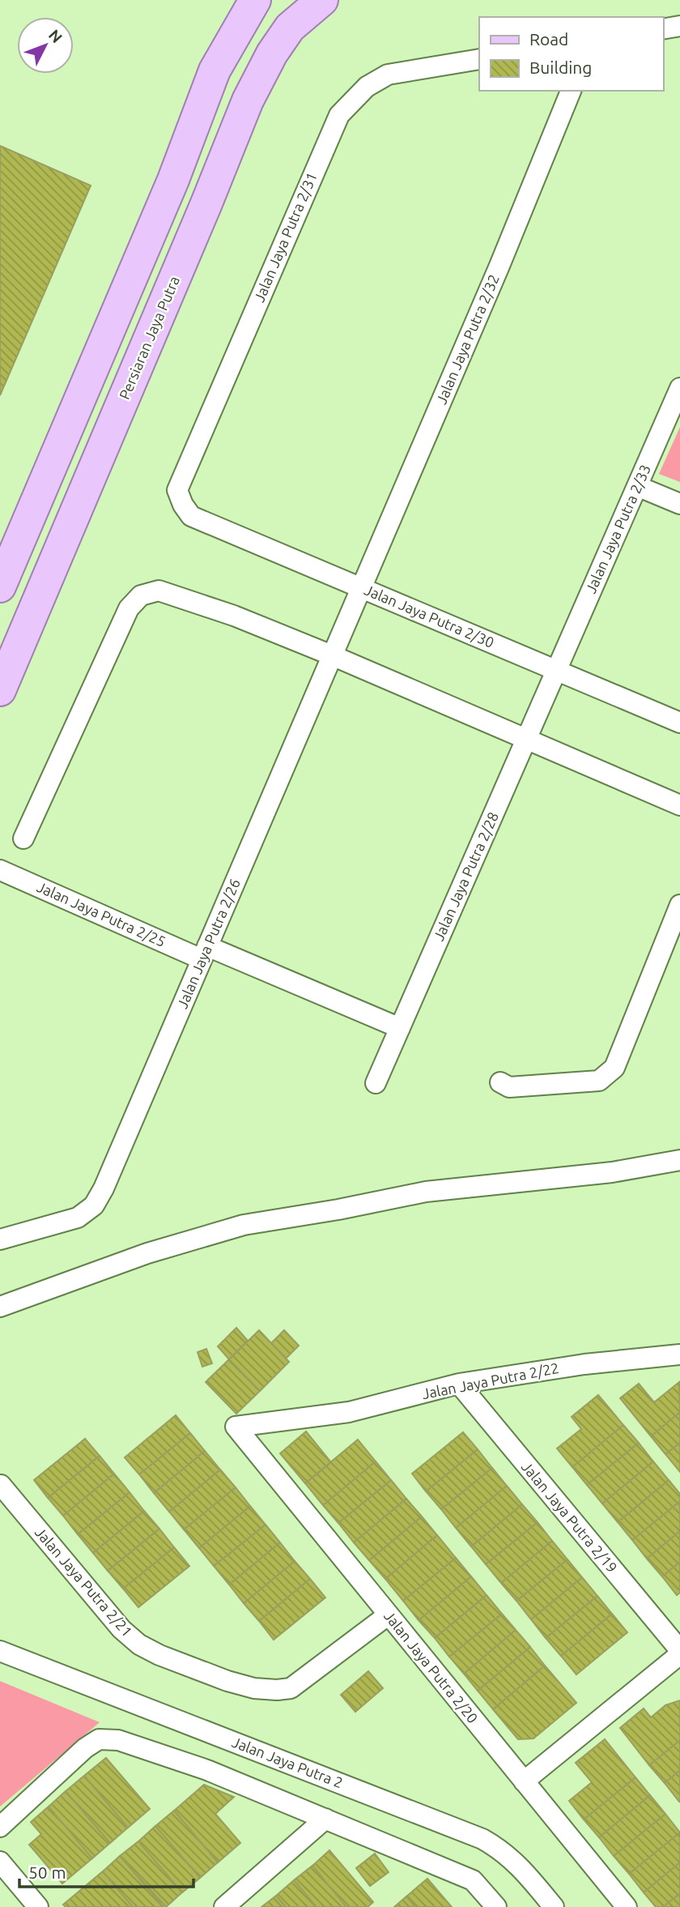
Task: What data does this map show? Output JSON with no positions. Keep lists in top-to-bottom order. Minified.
{"streets":{"main road":["Persiaran Jaya Putra"],"street":["Jalan Jaya Putra 2/31","Jalan Jaya Putra 2/32","Jalan Jaya Putra 2/33","Jalan Jaya Putra 2/30","Jalan Jaya Putra 2/28","Jalan Jaya Putra 2/25","Jalan Jaya Putra 2/26","Jalan Jaya Putra 2/22","Jalan Jaya Putra 2/19","Jalan Jaya Putra 2/21","Jalan Jaya Putra 2/20","Jalan Jaya Putra 2"]},"crossings":[["Jalan Jaya Putra 2/31","Jalan Jaya Putra 2/30"],["Jalan Jaya Putra 2/32","Jalan Jaya Putra 2/30"],["Jalan Jaya Putra 2/32","Jalan Jaya Putra 2/26"],["Jalan Jaya Putra 2/33","Jalan Jaya Putra 2/30"],["Jalan Jaya Putra 2/33","Jalan Jaya Putra 2/28"],["Jalan Jaya Putra 2/30","Jalan Jaya Putra 2/28"],["Jalan Jaya Putra 2/30","Jalan Jaya Putra 2/26"],["Jalan Jaya Putra 2/28","Jalan Jaya Putra 2/25"],["Jalan Jaya Putra 2/25","Jalan Jaya Putra 2/26"],["Jalan Jaya Putra 2/22","Jalan Jaya Putra 2/19"],["Jalan Jaya Putra 2/22","Jalan Jaya Putra 2/20"],["Jalan Jaya Putra 2/21","Jalan Jaya Putra 2/20"]],"legend":["Road","Building"],"scale_bar":"50 m","north":"top right"}
